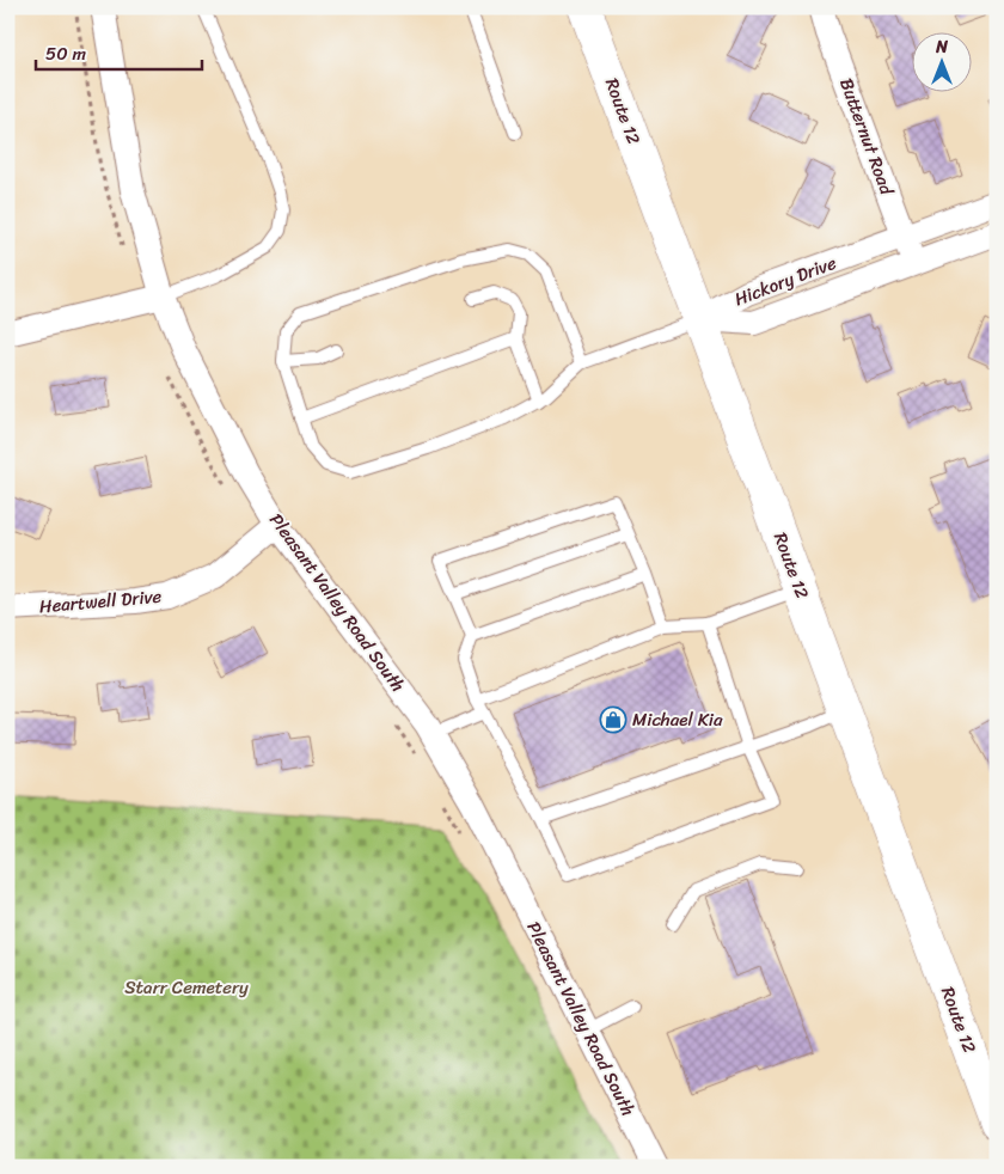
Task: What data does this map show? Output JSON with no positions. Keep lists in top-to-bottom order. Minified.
{"streets":{"highway":["Route 12"],"street":["Butternut Road","Hickory Drive","Heartwell Drive","Pleasant Valley Road South"]},"crossings":[["Route 12","Hickory Drive"],["Butternut Road","Hickory Drive"],["Heartwell Drive","Pleasant Valley Road South"]],"parks":["Starr Cemetery"],"places":{"shop":["Michael Kia"]},"scale_bar":"50 m","north":"top"}
